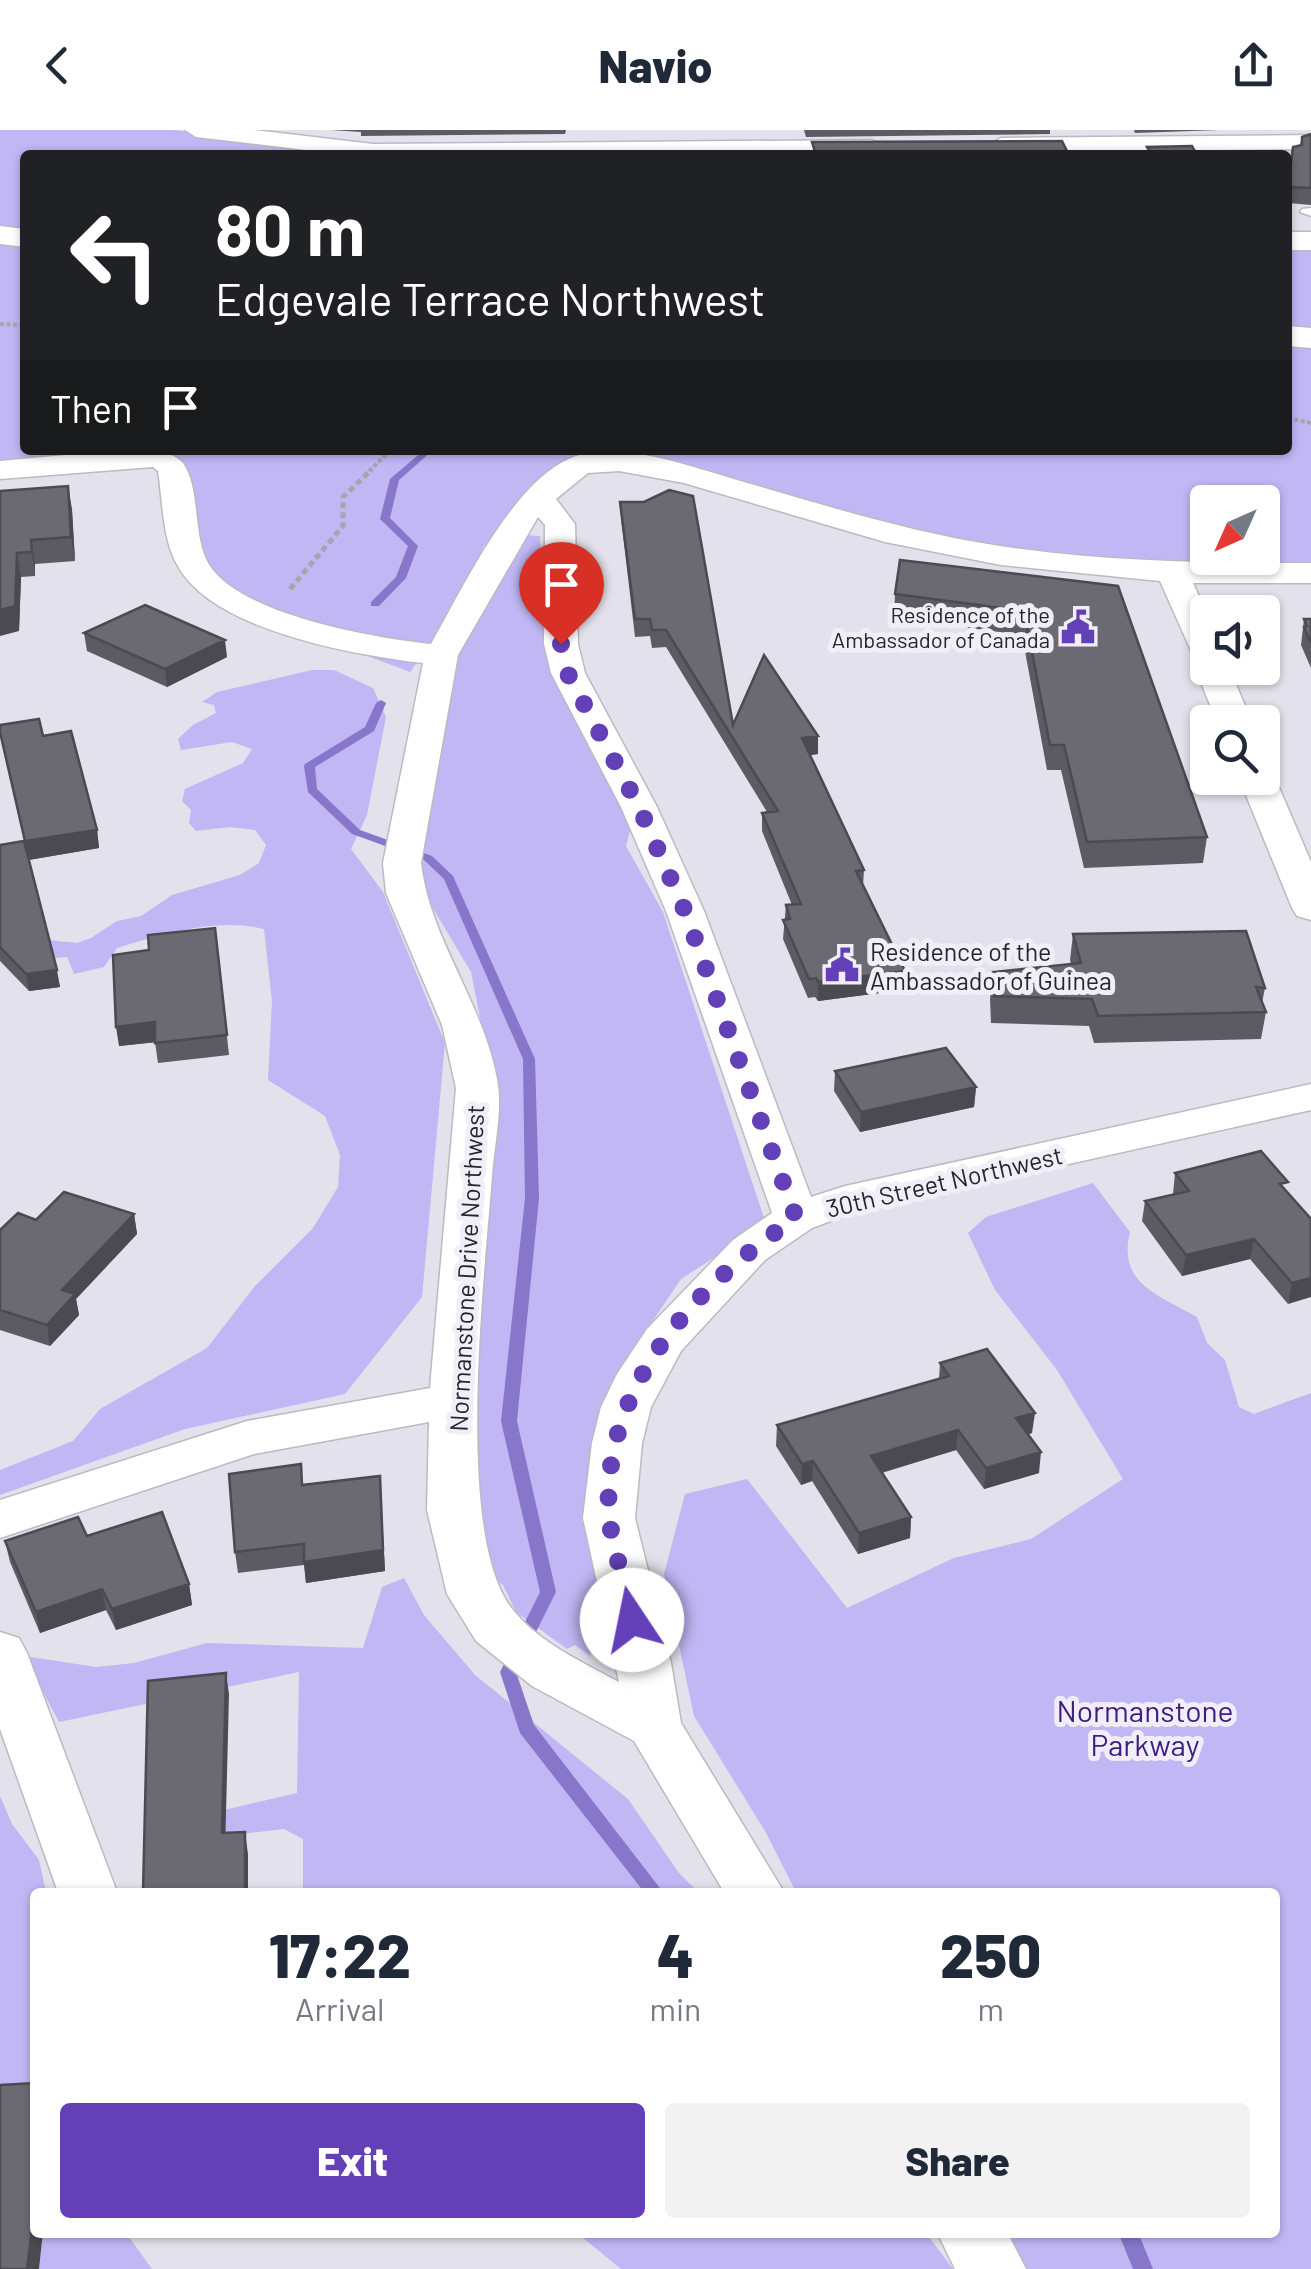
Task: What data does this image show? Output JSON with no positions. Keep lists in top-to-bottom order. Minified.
{"streets":{"street":["30th Street Northwest","Normanstone Drive Northwest"]},"crossings":[["30th Street Northwest","Normanstone Drive Northwest"]],"parks":["Normanstone Parkway"],"places":{"public building":["Residence of the Ambassador of Canada","Residence of the Ambassador of Guinea"]},"north":"bottom left","page":{"header":"Navio","turn":["80 m","Edgevale Terrace Northwest"],"then":"Then","eta":["17:22","Arrival","4","min","250","m"],"buttons":["Exit","Share"]}}
